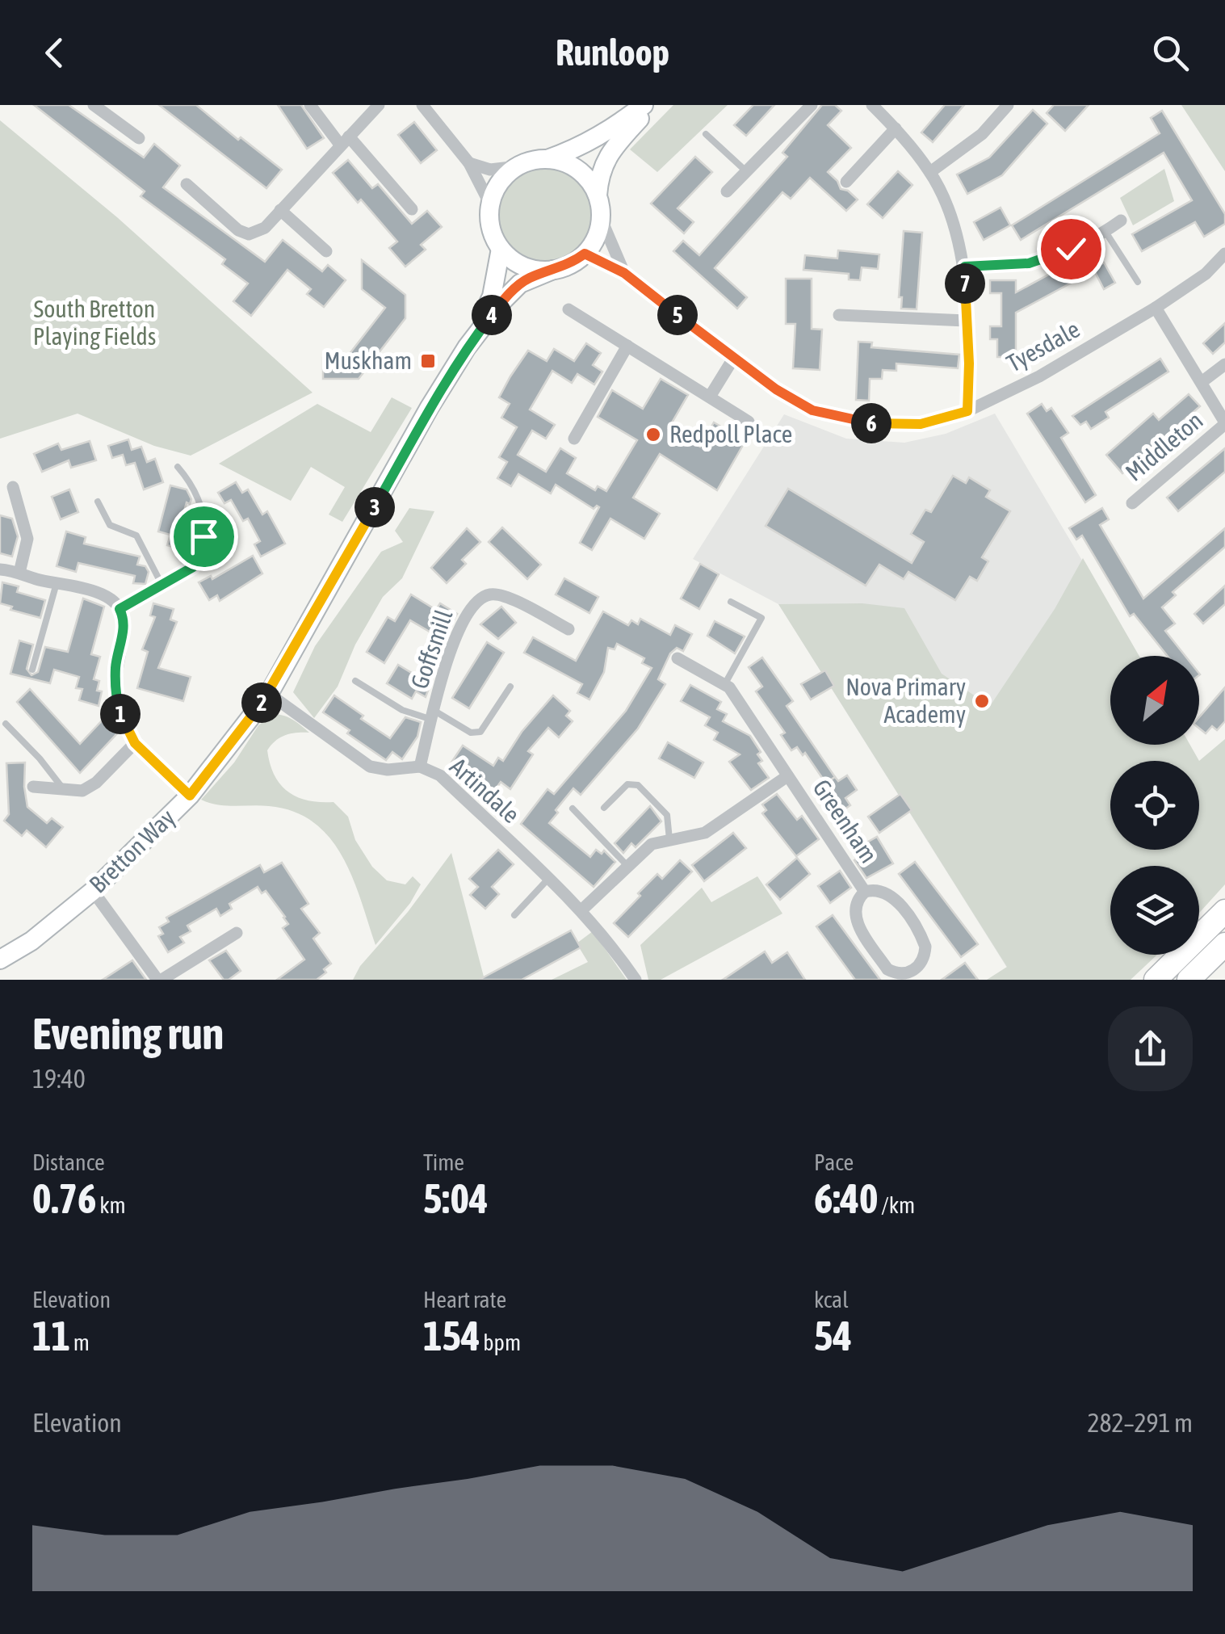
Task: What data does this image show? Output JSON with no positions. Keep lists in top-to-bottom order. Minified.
{"streets":{"street":["Tyesdale","Middleton","Goffsmill","Artindale","Greenham","Bretton Way"]},"crossings":[["Tyesdale","Middleton"],["Tyesdale","Bretton Way"],["Goffsmill","Artindale"],["Artindale","Greenham"],["Artindale","Bretton Way"]],"parks":["South Bretton Playing Fields"],"places":{"transit":["Muskham"],"other":["Redpoll Place","Nova Primary Academy"]},"north":"top right","page":{"header":"Runloop","pins":["7","4","5","6","3","2","1"],"heading":["Evening run","19:40"],"stats":[["Distance","0.76 km"],["Time","5:04"],["Pace","6:40 /km"],["Elevation","11 m"],["Heart rate","154 bpm"],["kcal","54"]],"chart":["Elevation","282–291 m"]}}
